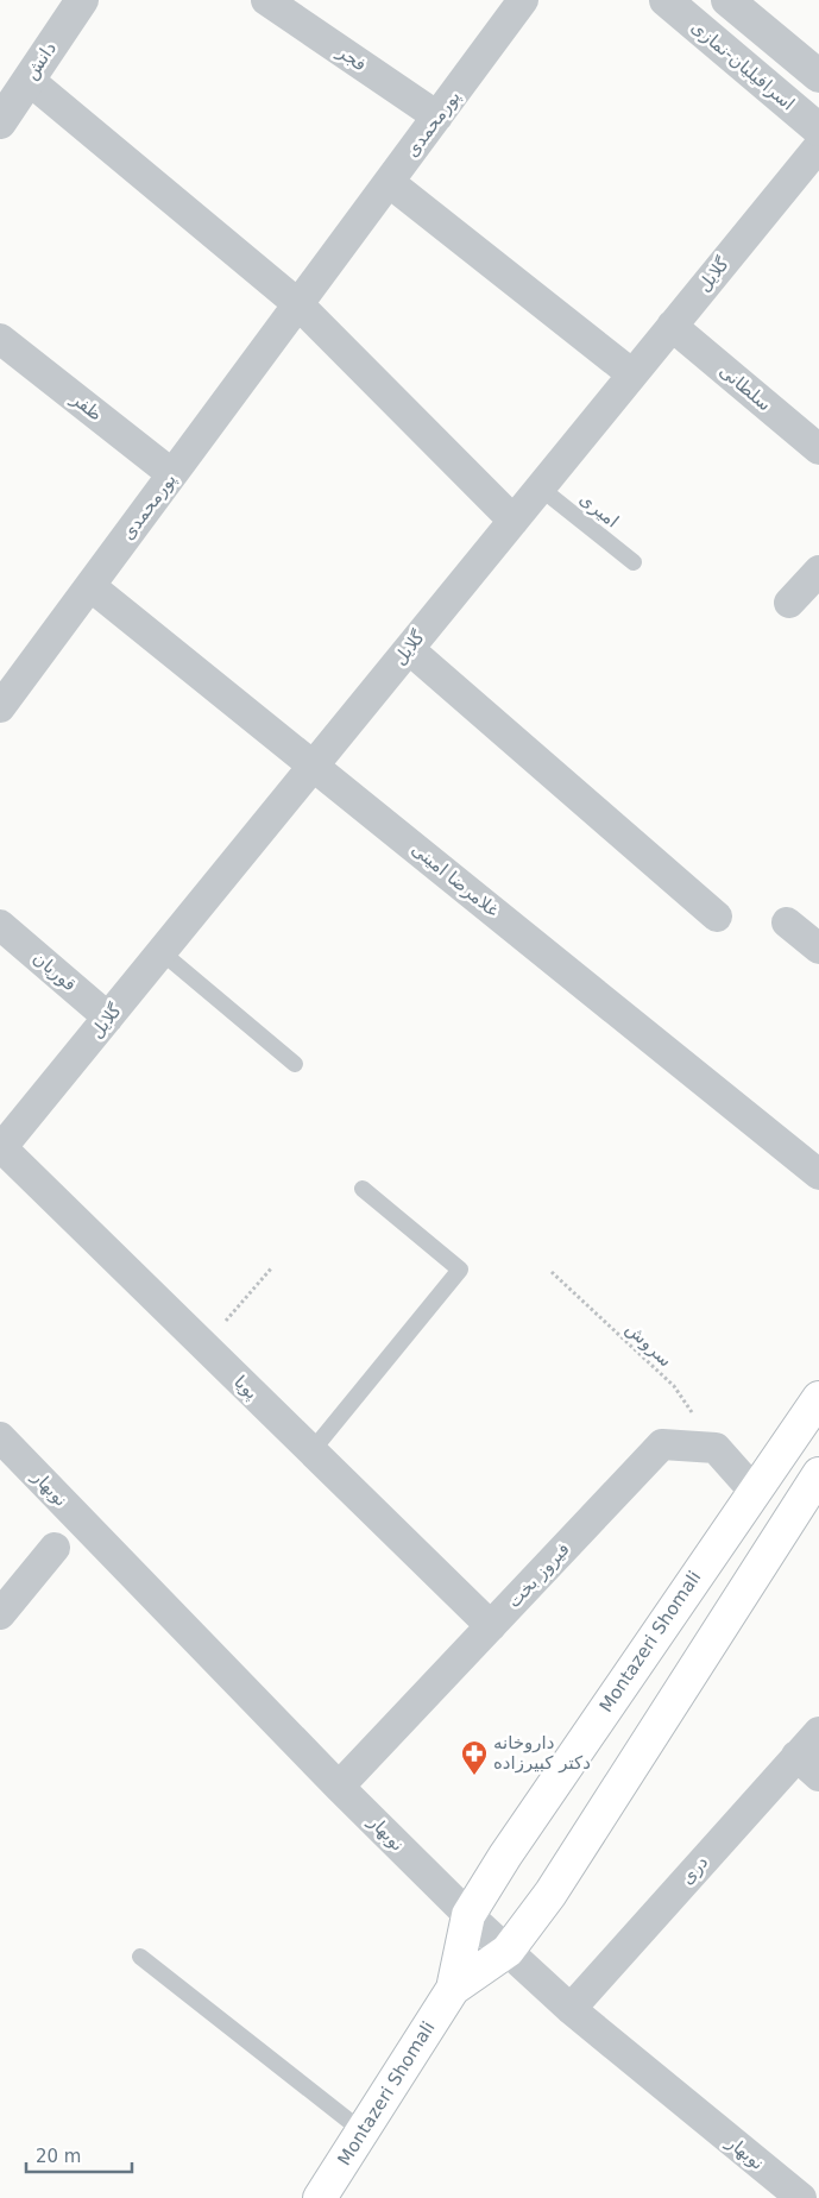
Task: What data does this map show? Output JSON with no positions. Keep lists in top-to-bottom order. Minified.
{"streets":{"main road":["Montazeri Shomali"],"street":["فجر","دانش","اسرافیلیان-نمازی","پورمحمدی","گلایل","سلطانی","ظفر","غلامرضا امینی","قوریان","پویا","نوبهار","فیروز بخت","دری"],"lane":["امیری"],"path":["سروش"]},"crossings":[["فجر","پورمحمدی"],["پورمحمدی","ظفر"],["پورمحمدی","غلامرضا امینی"],["گلایل","سلطانی"],["گلایل","امیری"],["گلایل","غلامرضا امینی"],["گلایل","قوریان"],["گلایل","پویا"],["سروش","فیروز بخت"],["پویا","فیروز بخت"],["نوبهار","فیروز بخت"],["نوبهار","Montazeri Shomali"],["نوبهار","دری"]],"places":{"pharmacy":["داروخانه دکتر کبیرزاده"]},"scale_bar":"20 m"}
